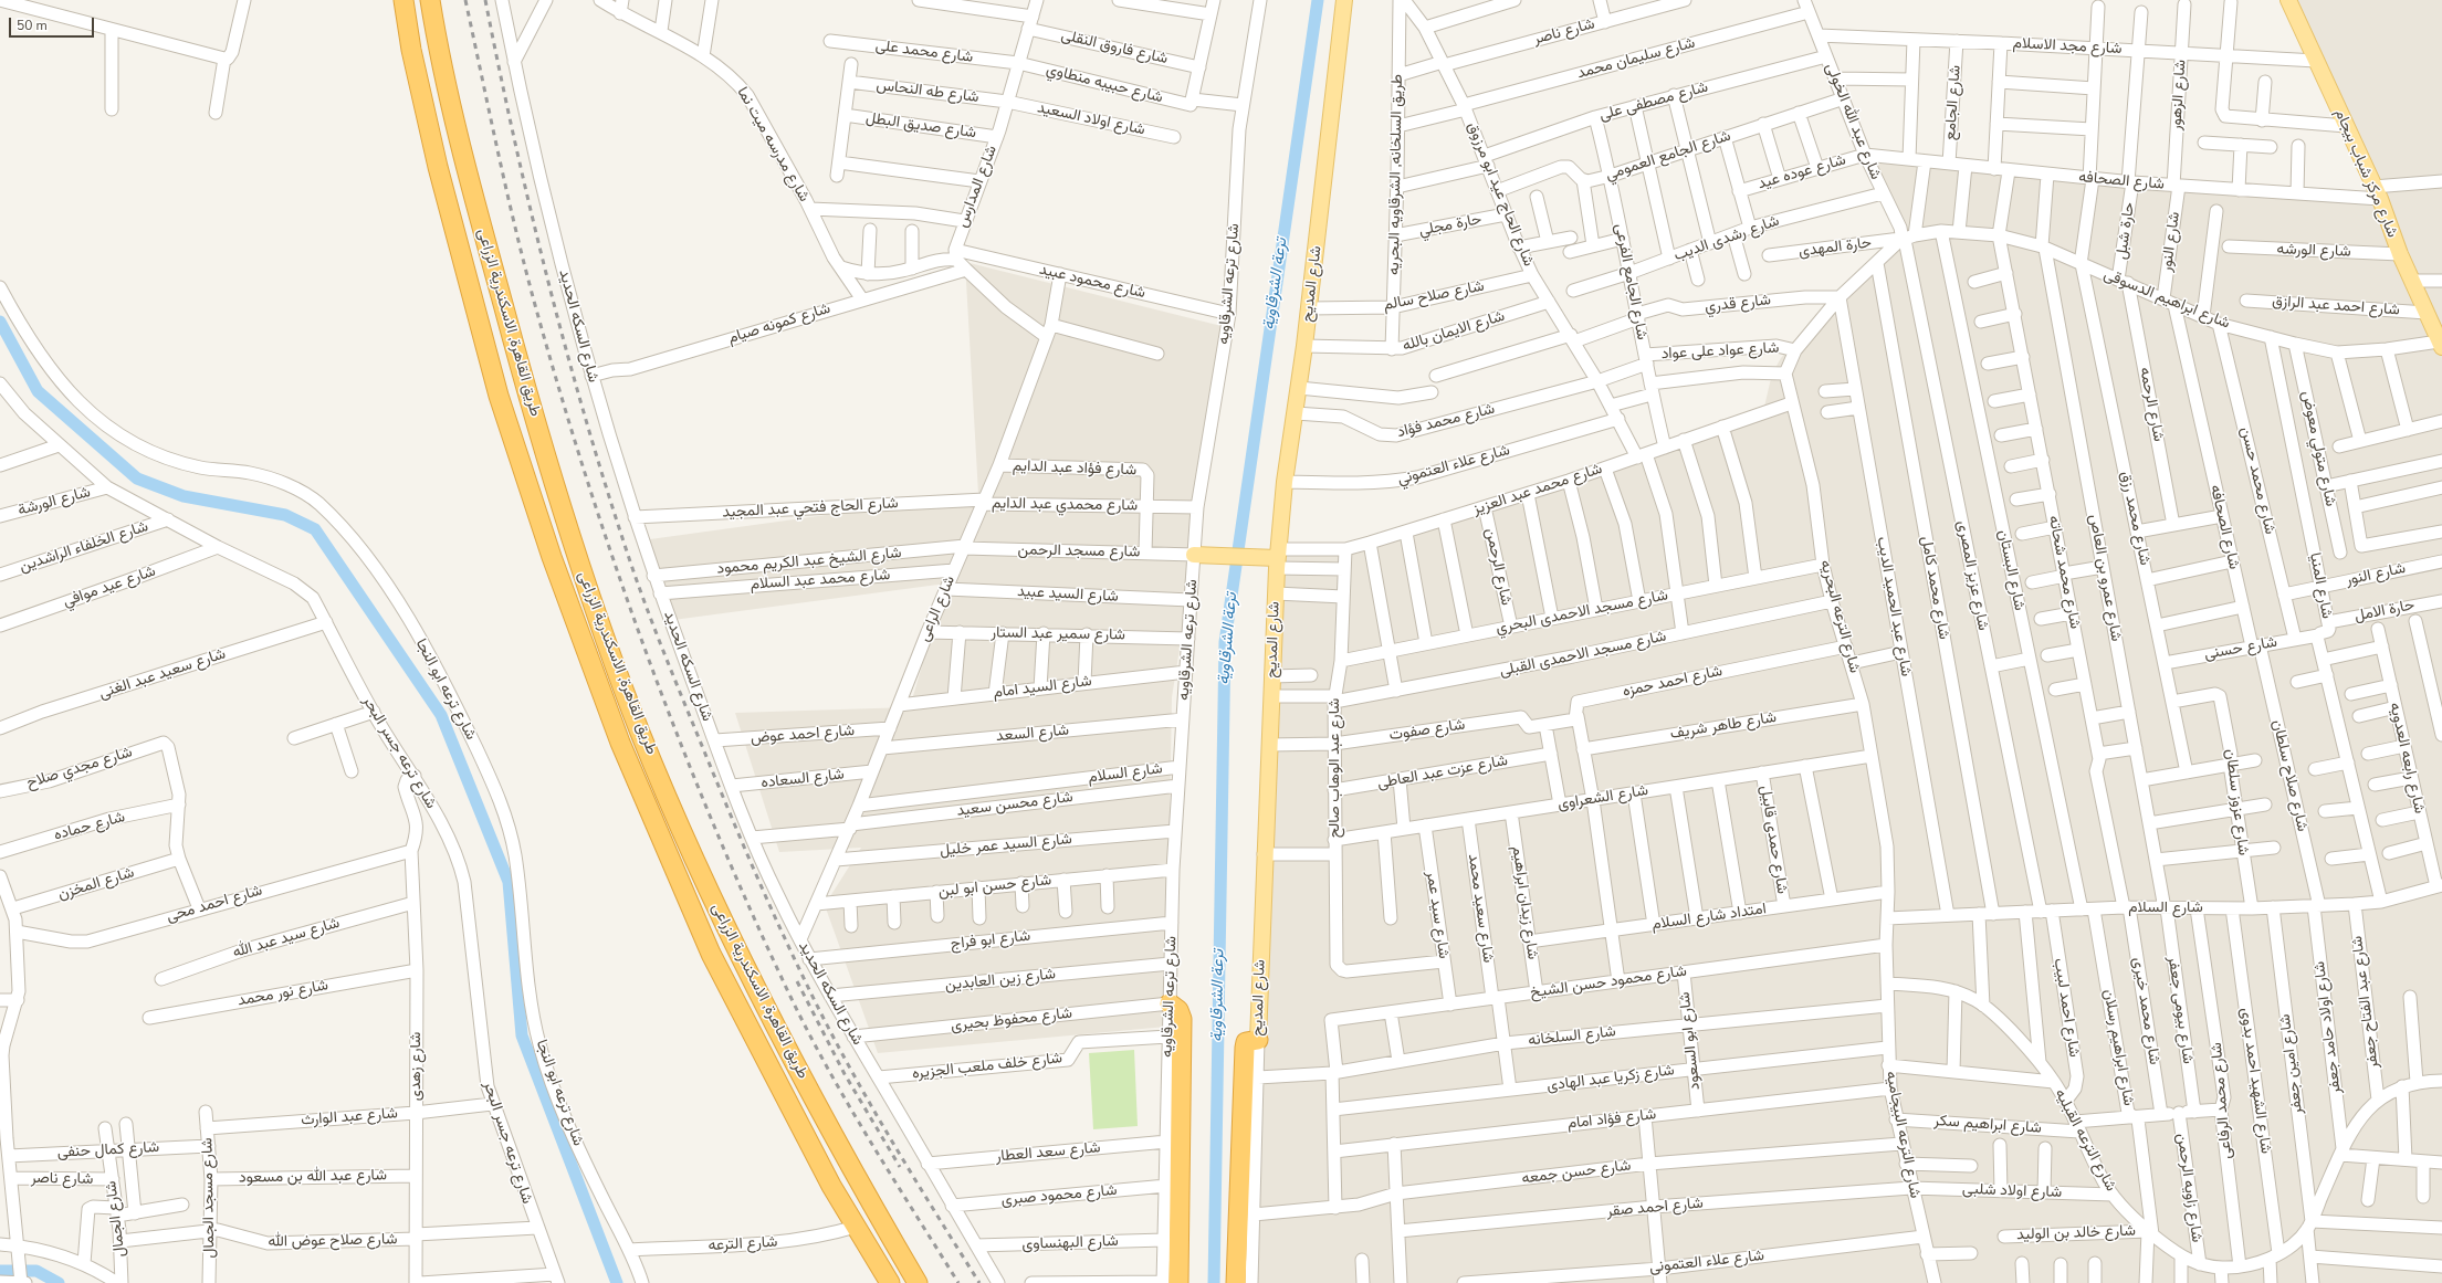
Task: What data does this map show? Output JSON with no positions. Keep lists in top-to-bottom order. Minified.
{"streets":{"highway":["طريق القاهرة, الاسكندرية الزراعى"],"main road":["شارع مركز شباب بيجام","شارع المديح"],"street":["شارع ناصر","شارع مجد الاسلام","شارع فاروق النقلى","شارع محمد على","شارع سليمان محمد","شارع حبيبه منطاوي","شارع طه النحاس","شارع الزهور","شارع مصطفى على","شارع الجامع","شارع اولاد السعيد","شارع عبد الله الخولى","شارع صديق البطل","شارع مدرسه ميت نما","شارع الجامع العمومي","شارع عوده عيد","طريق السلخانه, الشرقاويه البحريه","شارع الصحافه","شارع المدارس","شارع الحاج عيد ابو مرزوق","حارة مجلي","حارة شبل","شارع رشدى الديب","شارع النور","حارة المهدى","شارع الورشه","شارع محمود عبيد","شارع الجامع الفرعى","شارع ترعه الشرقاويه","شارع صلاح سالم","شارع ابراهيم الدسوقى","شارع قدري","شارع احمد عبد الرازق","شارع كمونه صيام","شارع السكه الحديد","شارع الايمان بالله","شارع عواد على عواد","شارع الرحمه","شارع محمد فؤاد","شارع متولي معوض","شارع علاء العتموني","شارع فؤاد عبد الدايم","شارع محمد حسن","شارع محمد عبد العزيز","شارع الورشة","شارع محمدي عبد الدايم","شارع الحاج فتحي عبد المجيد","شارع محمد رزق","شارع الخلفاء الراشدين","شارع مسجد الرحمن","شارع الشيخ عبد الكريم محمود","شارع الرحمن","شارع البستان","شارع محمد شحاته","شارع عزيز المصرى","شارع عمرو بن العاص","شارع محمد عبد السلام","شارع المنيا","شارع عيد موافي","شارع محمد كامل","شارع السيد عبيد","شارع عبد الحميد الديب","شارع الراعى","حارة الامل","شارع مسجد الاحمدى البحري","شارع الترعه البحريه","شارع سمير عبد الستار","شارع حسنى","شارع مسجد الاحمدى القبلى","شارع سعيد عبد الغنى","شارع احمد حمزه","شارع السيد امام","شارع ترعه ابو النجا","شارع طاهر شريف","شارع صفوت","شارع السعد","شارع احمد عوض","شارع ترعه جسر البحر","شارع رابعه العدويه","شارع مجدي صلاح","شارع عبد الوهاب صالح","شارع عزت عبد العاطى","شارع السلام","شارع صلاح سلطان","شارع السعاده","شارع الشعراوى","شارع عزوز سلطان","شارع محسن سعيد","شارع حماده","شارع حمدى قابيل","شارع السيد عمر خليل","شارع المخزن","شارع حسن ابو لبن","شارع زيدان ابراهيم","شارع احمد محى","شارع سعيد محمد","شارع سيد عمر","امتداد شارع السلام","شارع سيد عبد الله","شارع ابو فراج","شارع زين العابدين","شارع محمود حسن الشيخ","شارع نور محمد","شارع عبد الفتاح جعفر","شارع احمد لبيب","شارع بيومى جعفر","شارع محمد خيرى","شارع محفوظ بحيرى","شارع اولاد حامد جعفر","شارع السلخانه","شارع ابو السعود","شارع ابراهيم رسلان","شارع امين جعفر","شارع زهدى","شارع خلف ملعب الجزيره","شارع زكريا عبد الهادى","شارع الشهيد احمد بدوى","شارع محمد الرفاعى","شارع عبد الوارث","شارع فؤاد امام","شارع ابراهيم سكر","شارع الترعه البيجاميه","شارع الترعه القبليه","شارع كمال حنفى","شارع سعد العطار","شارع حسن جمعه","شارع عبد الله بن مسعود","شارع زاويه الرحمن","شارع اولاد شلبى","شارع محمود صبرى","شارع مسجد الجمال","شارع احمد صقر","شارع الجمال","شارع خالد بن الوليد","شارع صلاح عوض الله","شارع البهنساوى","شارع الترعه","شارع علاء العتمونى"]},"crossings":[["شارع ناصر","طريق السلخانه, الشرقاويه البحريه"],["شارع ناصر","شارع الحاج عيد ابو مرزوق"],["شارع ناصر","شارع الجمال"],["شارع مجد الاسلام","شارع الزهور"],["شارع مجد الاسلام","شارع الجامع"],["شارع مجد الاسلام","شارع عبد الله الخولى"],["شارع مجد الاسلام","شارع مركز شباب بيجام"],["شارع مجد الاسلام","حارة شبل"],["شارع مجد الاسلام","شارع محمد رزق"],["شارع فاروق النقلى","شارع المدارس"],["شارع محمد على","شارع حبيبه منطاوي"],["شارع محمد على","شارع المدارس"],["شارع سليمان محمد","شارع عبد الله الخولى"],["شارع سليمان محمد","طريق السلخانه, الشرقاويه البحريه"],["شارع سليمان محمد","شارع الحاج عيد ابو مرزوق"],["شارع حبيبه منطاوي","شارع المدارس"],["شارع حبيبه منطاوي","شارع ترعه الشرقاويه"],["شارع طه النحاس","شارع اولاد السعيد"],["شارع طه النحاس","شارع المدارس"],["شارع الزهور","شارع الصحافه"],["شارع الزهور","شارع النور"],["شارع مصطفى على","شارع عبد الله الخولى"],["شارع مصطفى على","طريق السلخانه, الشرقاويه البحريه"],["شارع مصطفى على","شارع الحاج عيد ابو مرزوق"],["شارع مصطفى على","شارع الجامع الفرعى"],["شارع الجامع","شارع الصحافه"],["شارع اولاد السعيد","شارع المدارس"],["شارع عبد الله الخولى","شارع الجامع العمومي"],["شارع عبد الله الخولى","شارع عوده عيد"],["شارع عبد الله الخولى","شارع الصحافه"],["شارع عبد الله الخولى","شارع رشدى الديب"],["شارع عبد الله الخولى","حارة المهدى"],["شارع عبد الله الخولى","شارع ابراهيم الدسوقى"],["شارع عبد الله الخولى","شارع عزيز المصرى"],["شارع صديق البطل","شارع المدارس"],["شارع مدرسه ميت نما","شارع محمود عبيد"],["شارع مدرسه ميت نما","شارع كمونه صيام"],["شارع الجامع العمومي","شارع الحاج عيد ابو مرزوق"],["شارع الجامع العمومي","شارع الجامع الفرعى"],["شارع عوده عيد","شارع الصحافه"],["شارع مركز شباب بيجام","شارع الصحافه"],["شارع مركز شباب بيجام","شارع الورشه"],["شارع مركز شباب بيجام","شارع ابراهيم الدسوقى"],["شارع مركز شباب بيجام","شارع احمد عبد الرازق"],["طريق السلخانه, الشرقاويه البحريه","حارة مجلي"],["طريق السلخانه, الشرقاويه البحريه","شارع صلاح سالم"],["طريق السلخانه, الشرقاويه البحريه","شارع الايمان بالله"],["شارع الصحافه","حارة شبل"],["شارع الصحافه","شارع النور"],["شارع الصحافه","شارع ابراهيم الدسوقى"],["شارع الصحافه","شارع محمد رزق"],["شارع الصحافه","شارع عمرو بن العاص"],["شارع الصحافه","شارع حسنى"],["شارع الصحافه","شارع صلاح سلطان"],["شارع المدارس","شارع محمود عبيد"],["شارع الحاج عيد ابو مرزوق","حارة مجلي"],["شارع الحاج عيد ابو مرزوق","شارع صلاح سالم"],["شارع الحاج عيد ابو مرزوق","شارع الايمان بالله"],["شارع الحاج عيد ابو مرزوق","شارع عواد على عواد"],["شارع الحاج عيد ابو مرزوق","شارع محمد فؤاد"],["شارع الحاج عيد ابو مرزوق","شارع علاء العتموني"],["شارع الحاج عيد ابو مرزوق","شارع محمد عبد العزيز"],["حارة شبل","شارع ابراهيم الدسوقى"],["حارة شبل","شارع الرحمه"],["شارع رشدى الديب","شارع الجامع الفرعى"],["شارع النور","شارع ابراهيم الدسوقى"],["شارع النور","شارع محمد حسن"],["شارع النور","شارع المنيا"],["حارة المهدى","شارع ابراهيم الدسوقى"],["حارة المهدى","شارع عزيز المصرى"],["شارع محمود عبيد","شارع ترعه الشرقاويه"],["شارع محمود عبيد","شارع الراعى"],["شارع الجامع الفرعى","شارع قدري"],["شارع الجامع الفرعى","شارع عواد على عواد"],["شارع الجامع الفرعى","شارع محمد عبد العزيز"],["شارع ترعه الشرقاويه","شارع محمدي عبد الدايم"],["شارع ترعه الشرقاويه","شارع مسجد الرحمن"],["شارع ترعه الشرقاويه","شارع السيد عبيد"],["شارع ترعه الشرقاويه","شارع سمير عبد الستار"],["شارع ترعه الشرقاويه","شارع السيد امام"],["شارع ترعه الشرقاويه","شارع السعد"],["شارع ترعه الشرقاويه","شارع السلام"],["شارع ترعه الشرقاويه","شارع محسن سعيد"],["شارع ترعه الشرقاويه","شارع السيد عمر خليل"],["شارع ترعه الشرقاويه","شارع حسن ابو لبن"],["شارع ترعه الشرقاويه","شارع ابو فراج"],["شارع ترعه الشرقاويه","شارع زين العابدين"],["شارع ترعه الشرقاويه","شارع محفوظ بحيرى"],["شارع ترعه الشرقاويه","شارع خلف ملعب الجزيره"],["شارع ترعه الشرقاويه","شارع سعد العطار"],["شارع ترعه الشرقاويه","شارع محمود صبرى"],["شارع ترعه الشرقاويه","شارع البهنساوى"],["شارع المديح","شارع صلاح سالم"],["شارع المديح","شارع الايمان بالله"],["شارع المديح","شارع محمد فؤاد"],["شارع المديح","شارع علاء العتموني"],["شارع المديح","شارع محمد عبد العزيز"],["شارع المديح","شارع مسجد الاحمدى القبلى"],["شارع المديح","شارع صفوت"],["شارع المديح","شارع السلخانه"],["شارع المديح","شارع حسن جمعه"],["شارع ابراهيم الدسوقى","شارع الرحمه"],["شارع ابراهيم الدسوقى","شارع متولي معوض"],["شارع ابراهيم الدسوقى","شارع محمد حسن"],["شارع ابراهيم الدسوقى","شارع محمد رزق"],["شارع ابراهيم الدسوقى","شارع البستان"],["شارع ابراهيم الدسوقى","شارع محمد شحاته"],["شارع ابراهيم الدسوقى","شارع عزيز المصرى"],["شارع ابراهيم الدسوقى","شارع عمرو بن العاص"],["شارع ابراهيم الدسوقى","شارع المنيا"],["شارع قدري","شارع عبد الحميد الديب"],["طريق القاهرة, الاسكندرية الزراعى","شارع الترعه"],["شارع كمونه صيام","شارع السكه الحديد"],["شارع السكه الحديد","شارع الحاج فتحي عبد المجيد"],["شارع السكه الحديد","شارع الشيخ عبد الكريم محمود"],["شارع السكه الحديد","شارع محمد عبد السلام"],["شارع السكه الحديد","شارع الراعى"],["شارع السكه الحديد","شارع احمد عوض"],["شارع السكه الحديد","شارع السعاده"],["شارع السكه الحديد","شارع محسن سعيد"],["شارع السكه الحديد","شارع ابو فراج"],["شارع السكه الحديد","شارع زين العابدين"],["شارع السكه الحديد","شارع محفوظ بحيرى"],["شارع السكه الحديد","شارع خلف ملعب الجزيره"],["شارع السكه الحديد","شارع سعد العطار"],["شارع السكه الحديد","شارع محمود صبرى"],["شارع السكه الحديد","شارع البهنساوى"],["شارع عواد على عواد","شارع محمد فؤاد"],["شارع فؤاد عبد الدايم","شارع محمدي عبد الدايم"],["شارع فؤاد عبد الدايم","شارع الراعى"],["شارع محمد حسن","شارع حسنى"],["شارع محمد عبد العزيز","شارع الرحمن"],["شارع محمد عبد العزيز","شارع الترعه البحريه"],["شارع محمد عبد العزيز","شارع عبد الوهاب صالح"],["شارع الورشة","شارع ترعه جسر البحر"],["شارع محمدي عبد الدايم","شارع الحاج فتحي عبد المجيد"],["شارع محمدي عبد الدايم","شارع مسجد الرحمن"],["شارع محمدي عبد الدايم","شارع الراعى"],["شارع الحاج فتحي عبد المجيد","شارع الراعى"],["شارع محمد رزق","شارع حسنى"],["شارع محمد رزق","شارع عزوز سلطان"],["شارع الخلفاء الراشدين","شارع ترعه جسر البحر"],["شارع مسجد الرحمن","شارع الشيخ عبد الكريم محمود"],["شارع مسجد الرحمن","شارع الراعى"],["شارع الشيخ عبد الكريم محمود","شارع الراعى"],["شارع الرحمن","شارع مسجد الاحمدى البحري"],["شارع البستان","شارع السلام"],["شارع البستان","شارع ابراهيم رسلان"],["شارع محمد شحاته","شارع السلام"],["شارع محمد شحاته","شارع محمد خيرى"],["شارع عزيز المصرى","شارع السلام"],["شارع عزيز المصرى","شارع احمد لبيب"],["شارع عمرو بن العاص","شارع السلام"],["شارع عمرو بن العاص","شارع بيومى جعفر"],["شارع محمد عبد السلام","شارع الراعى"],["شارع المنيا","حارة الامل"],["شارع المنيا","شارع حسنى"],["شارع المنيا","شارع السلام"],["شارع عيد موافي","شارع ترعه جسر البحر"],["شارع محمد كامل","شارع السلام"],["شارع السيد عبيد","شارع الراعى"],["شارع عبد الحميد الديب","شارع السلام"],["شارع الراعى","شارع سمير عبد الستار"],["شارع الراعى","شارع السيد امام"],["شارع الراعى","شارع السعد"],["شارع الراعى","شارع احمد عوض"],["شارع الراعى","شارع السلام"],["شارع الراعى","شارع السعاده"],["شارع الراعى","شارع محسن سعيد"],["شارع الراعى","شارع السيد عمر خليل"],["شارع الراعى","شارع حسن ابو لبن"],["شارع مسجد الاحمدى البحري","شارع الترعه البحريه"],["شارع مسجد الاحمدى البحري","شارع عبد الوهاب صالح"],["شارع الترعه البحريه","شارع مسجد الاحمدى القبلى"],["شارع الترعه البحريه","شارع احمد حمزه"],["شارع الترعه البحريه","شارع طاهر شريف"],["شارع الترعه البحريه","شارع السلام"],["شارع الترعه البحريه","شارع الشعراوى"],["شارع الترعه البحريه","امتداد شارع السلام"],["شارع الترعه البحريه","شارع محمود حسن الشيخ"],["شارع الترعه البحريه","شارع الترعه البيجاميه"],["شارع الترعه البحريه","شارع الترعه القبليه"],["شارع حسنى","شارع صلاح سلطان"],["شارع مسجد الاحمدى القبلى","شارع عبد الوهاب صالح"],["شارع سعيد عبد الغنى","شارع ترعه جسر البحر"],["شارع ترعه ابو النجا","شارع الترعه"],["شارع صفوت","شارع عبد الوهاب صالح"],["شارع ترعه جسر البحر","شارع عبد الوارث"],["شارع ترعه جسر البحر","شارع صلاح عوض الله"],["شارع رابعه العدويه","شارع السلام"],["شارع مجدي صلاح","شارع حماده"],["شارع عبد الوهاب صالح","شارع عزت عبد العاطى"],["شارع عبد الوهاب صالح","شارع الشعراوى"],["شارع عبد الوهاب صالح","شارع سيد عمر"],["شارع السلام","شارع صلاح سلطان"],["شارع السلام","شارع عزوز سلطان"],["شارع السلام","شارع عبد الفتاح جعفر"],["شارع السلام","شارع احمد لبيب"],["شارع السلام","شارع بيومى جعفر"],["شارع السلام","شارع محمد خيرى"],["شارع السلام","شارع اولاد حامد جعفر"],["شارع السلام","شارع ابراهيم رسلان"],["شارع السلام","شارع امين جعفر"],["شارع السلام","شارع الشهيد احمد بدوى"],["شارع السلام","شارع محمد الرفاعى"],["شارع صلاح سلطان","شارع اولاد حامد جعفر"],["شارع الشعراوى","شارع حمدى قابيل"],["شارع الشعراوى","شارع زيدان ابراهيم"],["شارع الشعراوى","شارع سعيد محمد"],["شارع الشعراوى","شارع سيد عمر"],["شارع حمدى قابيل","امتداد شارع السلام"],["شارع زيدان ابراهيم","امتداد شارع السلام"],["شارع زيدان ابراهيم","شارع محمود حسن الشيخ"],["شارع احمد محى","شارع زهدى"],["شارع سعيد محمد","شارع محمود حسن الشيخ"],["شارع سعيد محمد","شارع السلخانه"],["شارع سعيد محمد","شارع زكريا عبد الهادى"],["شارع سيد عمر","شارع محمود حسن الشيخ"],["شارع سيد عبد الله","شارع زهدى"],["شارع محمود حسن الشيخ","شارع السلخانه"],["شارع محمود حسن الشيخ","شارع ابو السعود"],["شارع نور محمد","شارع زهدى"],["شارع عبد الفتاح جعفر","شارع الترعه القبليه"],["شارع احمد لبيب","شارع الترعه القبليه"],["شارع بيومى جعفر","شارع ابراهيم سكر"],["شارع محمد خيرى","شارع ابراهيم سكر"],["شارع اولاد حامد جعفر","شارع الترعه القبليه"],["شارع السلخانه","شارع ابو السعود"],["شارع السلخانه","شارع الترعه البيجاميه"],["شارع ابو السعود","شارع زكريا عبد الهادى"],["شارع ابو السعود","شارع فؤاد امام"],["شارع ابراهيم رسلان","شارع ابراهيم سكر"],["شارع ابراهيم رسلان","شارع الترعه القبليه"],["شارع ابراهيم رسلان","شارع خالد بن الوليد"],["شارع امين جعفر","شارع الترعه القبليه"],["شارع زهدى","شارع عبد الوارث"],["شارع زهدى","شارع عبد الله بن مسعود"],["شارع زهدى","شارع صلاح عوض الله"],["شارع زكريا عبد الهادى","شارع الترعه البيجاميه"],["شارع الشهيد احمد بدوى","شارع الترعه القبليه"],["شارع محمد الرفاعى","شارع ابراهيم سكر"],["شارع محمد الرفاعى","شارع الترعه القبليه"],["شارع عبد الوارث","شارع مسجد الجمال"],["شارع فؤاد امام","شارع الترعه البيجاميه"],["شارع ابراهيم سكر","شارع الترعه البيجاميه"],["شارع ابراهيم سكر","شارع الترعه القبليه"],["شارع ابراهيم سكر","شارع زاويه الرحمن"],["شارع الترعه البيجاميه","شارع الترعه القبليه"],["شارع الترعه البيجاميه","شارع حسن جمعه"],["شارع الترعه البيجاميه","شارع اولاد شلبى"],["شارع الترعه البيجاميه","شارع احمد صقر"],["شارع الترعه البيجاميه","شارع علاء العتمونى"],["شارع الترعه القبليه","شارع زاويه الرحمن"],["شارع الترعه القبليه","شارع اولاد شلبى"],["شارع الترعه القبليه","شارع خالد بن الوليد"],["شارع كمال حنفى","شارع مسجد الجمال"],["شارع كمال حنفى","شارع الجمال"],["شارع عبد الله بن مسعود","شارع مسجد الجمال"],["شارع اولاد شلبى","شارع احمد صقر"],["شارع مسجد الجمال","شارع صلاح عوض الله"],["شارع الجمال","شارع صلاح عوض الله"]],"water":["ترعة الشرقاوية"],"scale_bar":"50 m"}
